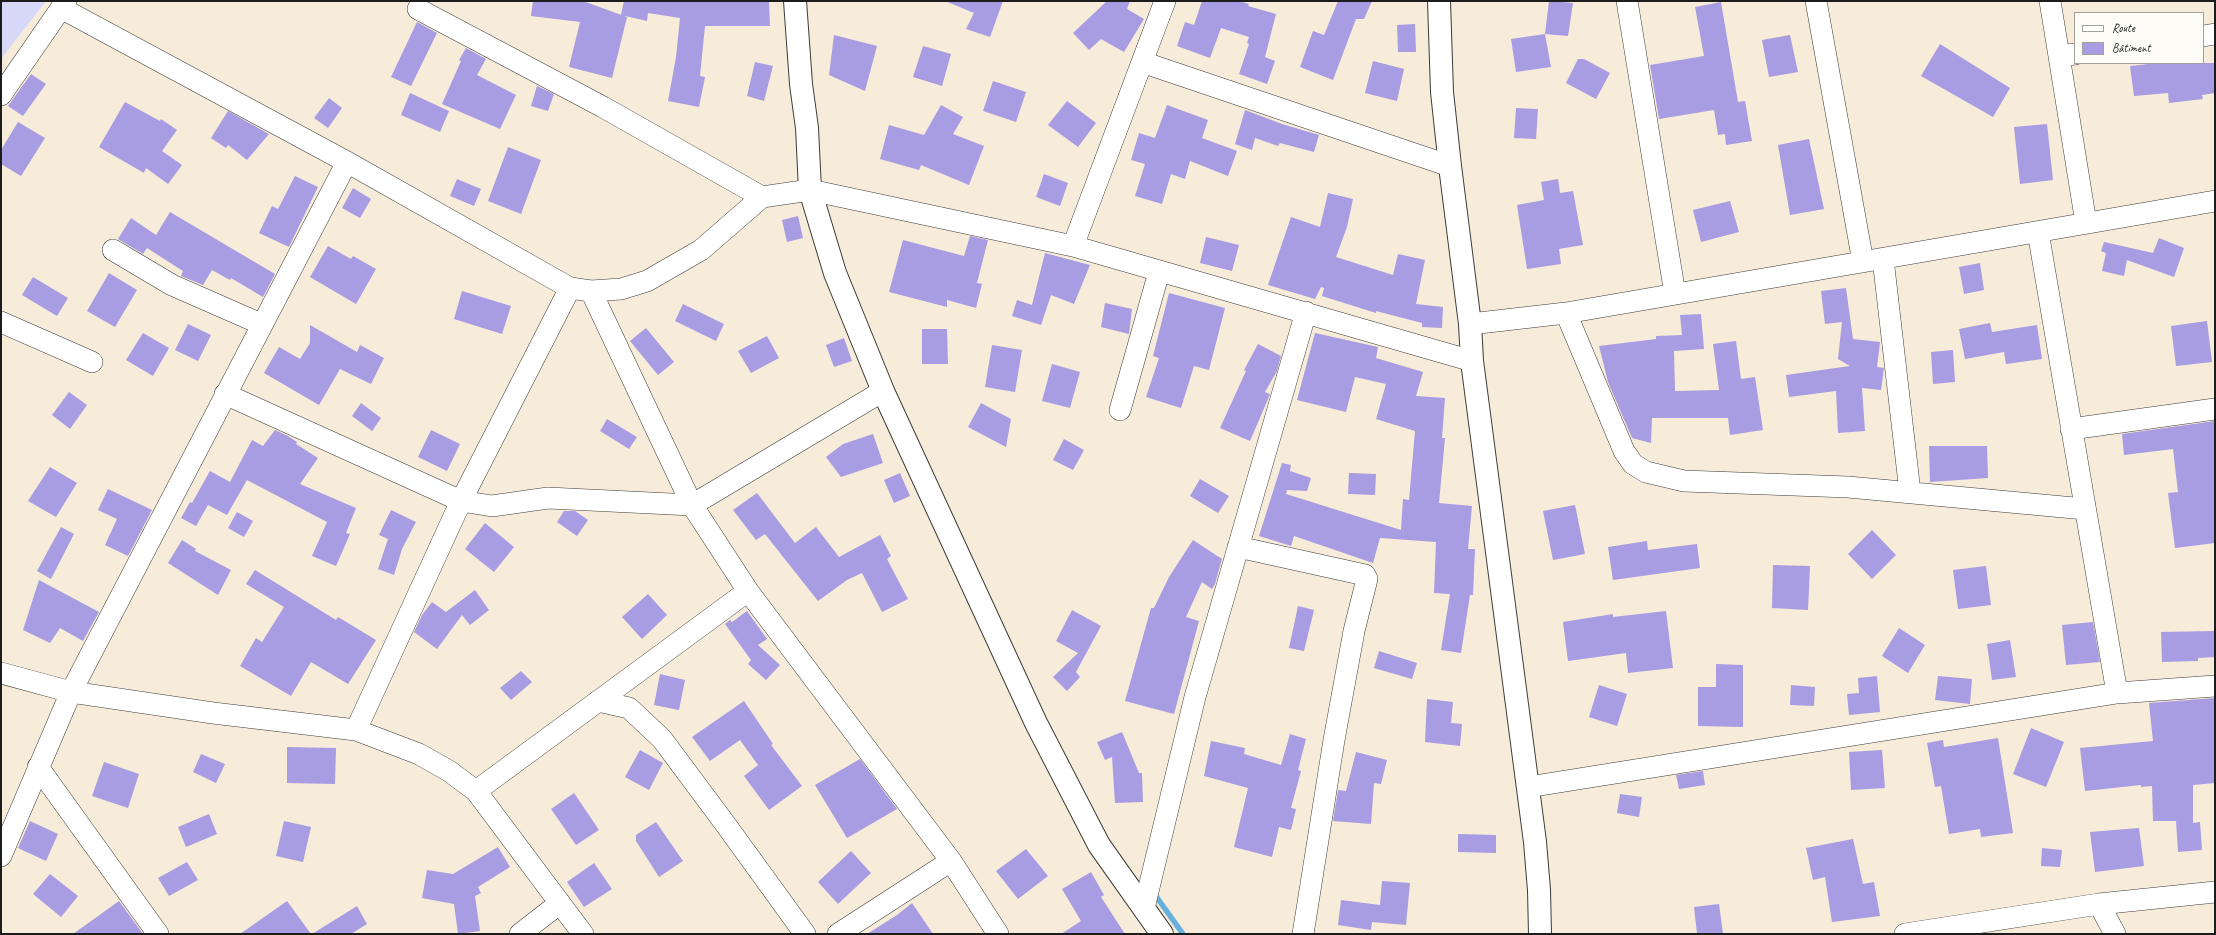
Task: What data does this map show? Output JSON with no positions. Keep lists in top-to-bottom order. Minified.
{"legend":["Route","Bâtiment"]}
